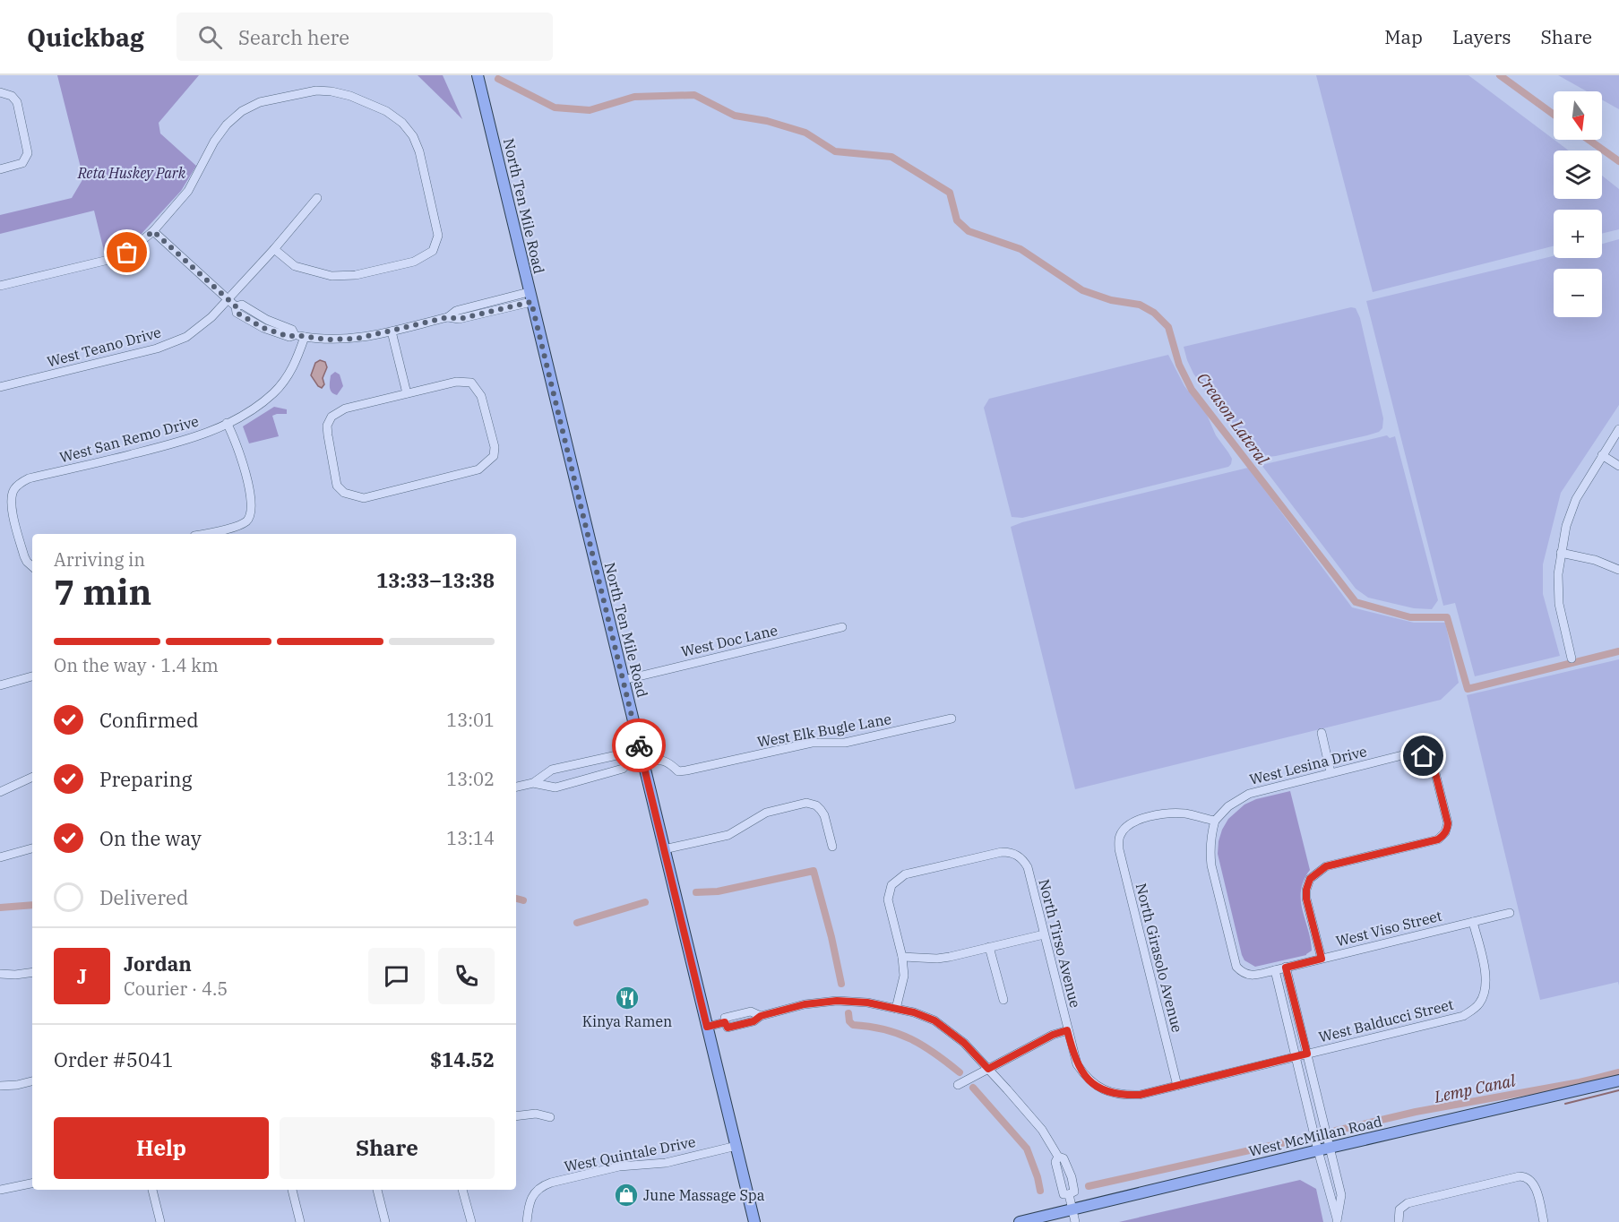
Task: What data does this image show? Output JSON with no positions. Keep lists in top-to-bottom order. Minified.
{"streets":{"main road":["North Ten Mile Road","West McMillan Road"],"street":["West Teano Drive","West San Remo Drive","West Doc Lane","West Elk Bugle Lane","West Lesina Drive","West Viso Street","North Tirso Avenue","North Girasolo Avenue","West Balducci Street","West Quintale Drive"]},"crossings":[["North Ten Mile Road","West Doc Lane"],["North Ten Mile Road","West Elk Bugle Lane"],["North Ten Mile Road","West Quintale Drive"],["West Lesina Drive","West Viso Street"],["West Lesina Drive","North Girasolo Avenue"],["West Viso Street","North Girasolo Avenue"],["West Viso Street","West Balducci Street"],["North Tirso Avenue","West Balducci Street"],["North Girasolo Avenue","West Balducci Street"]],"water":["Creason Lateral","Lemp Canal"],"parks":["Reta Huskey Park"],"places":{"restaurant":["Kinya Ramen"],"shop":["June Massage Spa"]},"north":"bottom","page":{"header":"Quickbag","search":"Search here","nav":["Map","Layers","Share"],"map_buttons":["+","−"],"heading":["7 min","Arriving in","13:33–13:38"],"panel":["Jordan","Courier · 4.5","Order #5041","$14.52"],"bar":"On the way · 1.4 km","list":[["Confirmed","13:01"],["Preparing","13:02"],["On the way","13:14"],"Delivered"],"round":"J","buttons":["Help","Share"]}}
